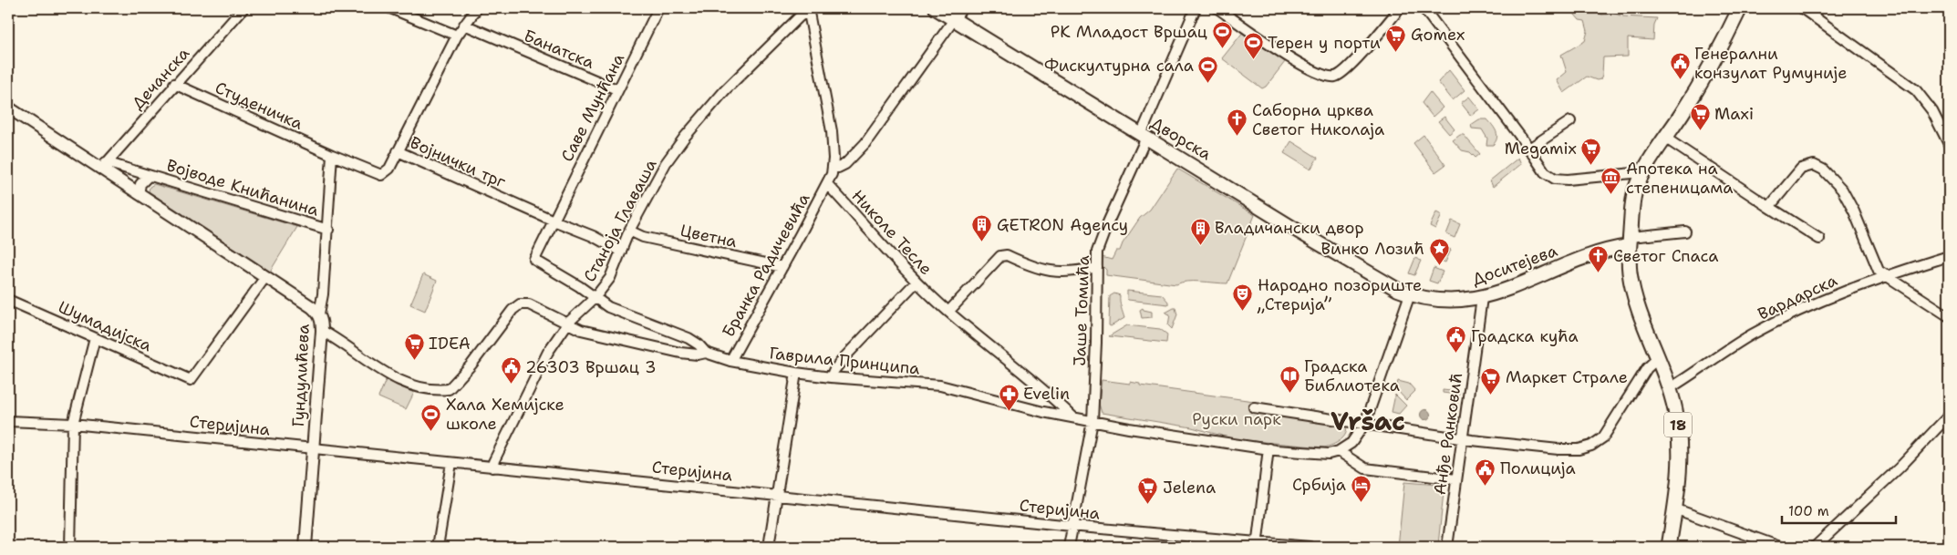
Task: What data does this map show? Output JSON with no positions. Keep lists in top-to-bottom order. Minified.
{"streets":{"main road":["Дворска","Доситејева","18"],"street":["Банатска","Дечанска","Студеничка","Саве Мунћана","Војнички трг","Војводе Книћанина","Станоја Главаша","Николе Тесле","Цветна","Бранка Радичевића","Вардарска","Јаше Томића","Шумадијска","Гаврила Принципа","Гундулићева","Стеријина","Анђе Ранковић"]},"crossings":[["Банатска","Саве Мунћана"],["Дечанска","Студеничка"],["Дечанска","Војводе Книћанина"],["Студеничка","Војнички трг"],["Саве Мунћана","Војнички трг"],["Дворска","Доситејева"],["Дворска","Јаше Томића"],["Војнички трг","Станоја Главаша"],["Војводе Книћанина","Шумадијска"],["Војводе Книћанина","Гундулићева"],["Станоја Главаша","Цветна"],["Станоја Главаша","Гаврила Принципа"],["Станоја Главаша","Стеријина"],["Николе Тесле","Бранка Радичевића"],["Николе Тесле","Гаврила Принципа"],["Цветна","Бранка Радичевића"],["Бранка Радичевића","Гаврила Принципа"],["Доситејева","18"],["Доситејева","Анђе Ранковић"],["Вардарска","18"],["Јаше Томића","Гаврила Принципа"],["Јаше Томића","Стеријина"],["Шумадијска","Гундулићева"],["Гундулићева","Стеријина"]],"districts":["Vršac"],"parks":["Руски парк"],"places":{"sports":["РК Младост Вршац","Терен у порти","Фискултурна сала","Хала Хемијске школе"],"supermarket":["Gomex","Maxi","Megamix","IDEA","Маркет Страле","Jelena"],"public building":["Генерални конзулат Румуније","Градска кућа","26303 Вршац 3","Полицијa"],"church":["Саборна црква Светог Николаја","Светог Спаса"],"museum":["Апотека на степеницама"],"building":["GETRON Agency","Владичански двор"],"place":["Винко Лозић"],"theatre":["Народно позориште „Стерија”"],"library":["Градска Библиотека"],"pharmacy":["Evelin"],"hotel":["Србија"]},"scale_bar":"100 m"}
